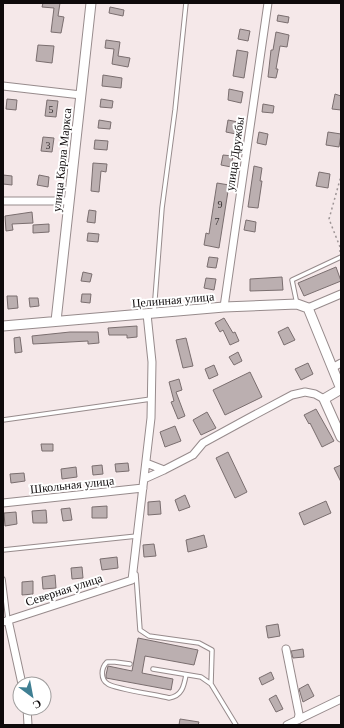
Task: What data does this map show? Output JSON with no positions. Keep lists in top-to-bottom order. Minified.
{"streets":{"street":["улица Дружбы","улица Карла Маркса","Целинная улица","Школьная улица","Северная улица"]},"crossings":[["улица Дружбы","Целинная улица"],["улица Карла Маркса","Целинная улица"]],"house_numbers":["5","3","9","7"],"north":"bottom right"}
